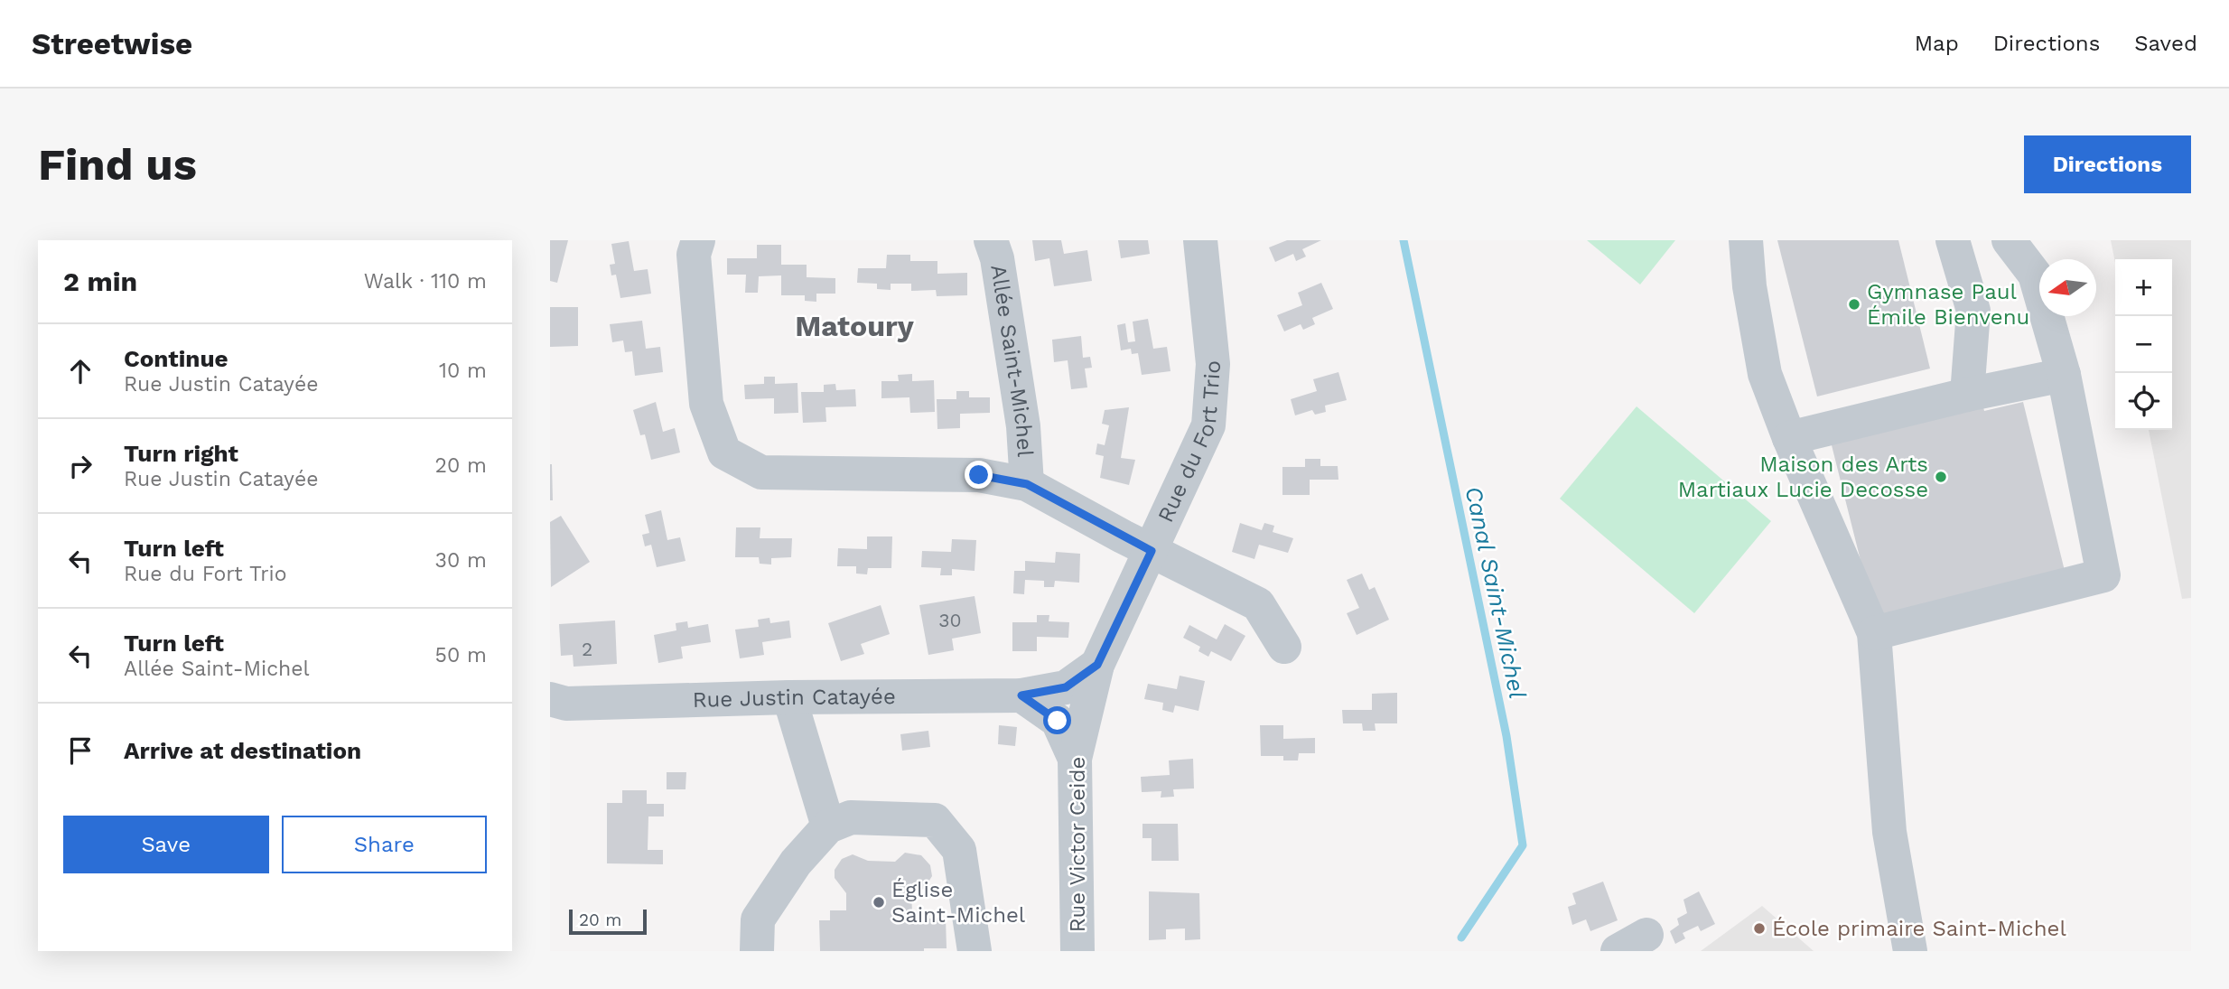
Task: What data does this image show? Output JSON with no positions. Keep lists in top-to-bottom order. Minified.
{"streets":{"street":["Allée Saint-Michel","Rue du Fort Trio","Rue Justin Catayée","Rue Victor Ceide"]},"crossings":[["Allée Saint-Michel","Rue du Fort Trio"],["Rue du Fort Trio","Rue Justin Catayée"],["Rue du Fort Trio","Rue Victor Ceide"],["Rue Justin Catayée","Rue Victor Ceide"]],"districts":["Matoury"],"water":["Canal Saint-Michel"],"places":["Gymnase Paul Émile Bienvenu","Maison des Arts Martiaux Lucie Decosse","Église Saint-Michel","École primaire Saint-Michel"],"house_numbers":["30","2"],"scale_bar":"20 m","north":"left","page":{"header":"Streetwise","nav":["Map","Directions","Saved"],"buttons":["Directions",["Save","Share"]],"title":"Find us","heading":["2 min","Walk · 110 m"],"map_buttons":["+","−"],"list":[["Continue","Rue Justin Catayée","10 m"],["Turn right","Rue Justin Catayée","20 m"],["Turn left","Rue du Fort Trio","30 m"],["Turn left","Allée Saint-Michel","50 m"],"Arrive at destination"],"scale":"20 m"}}
